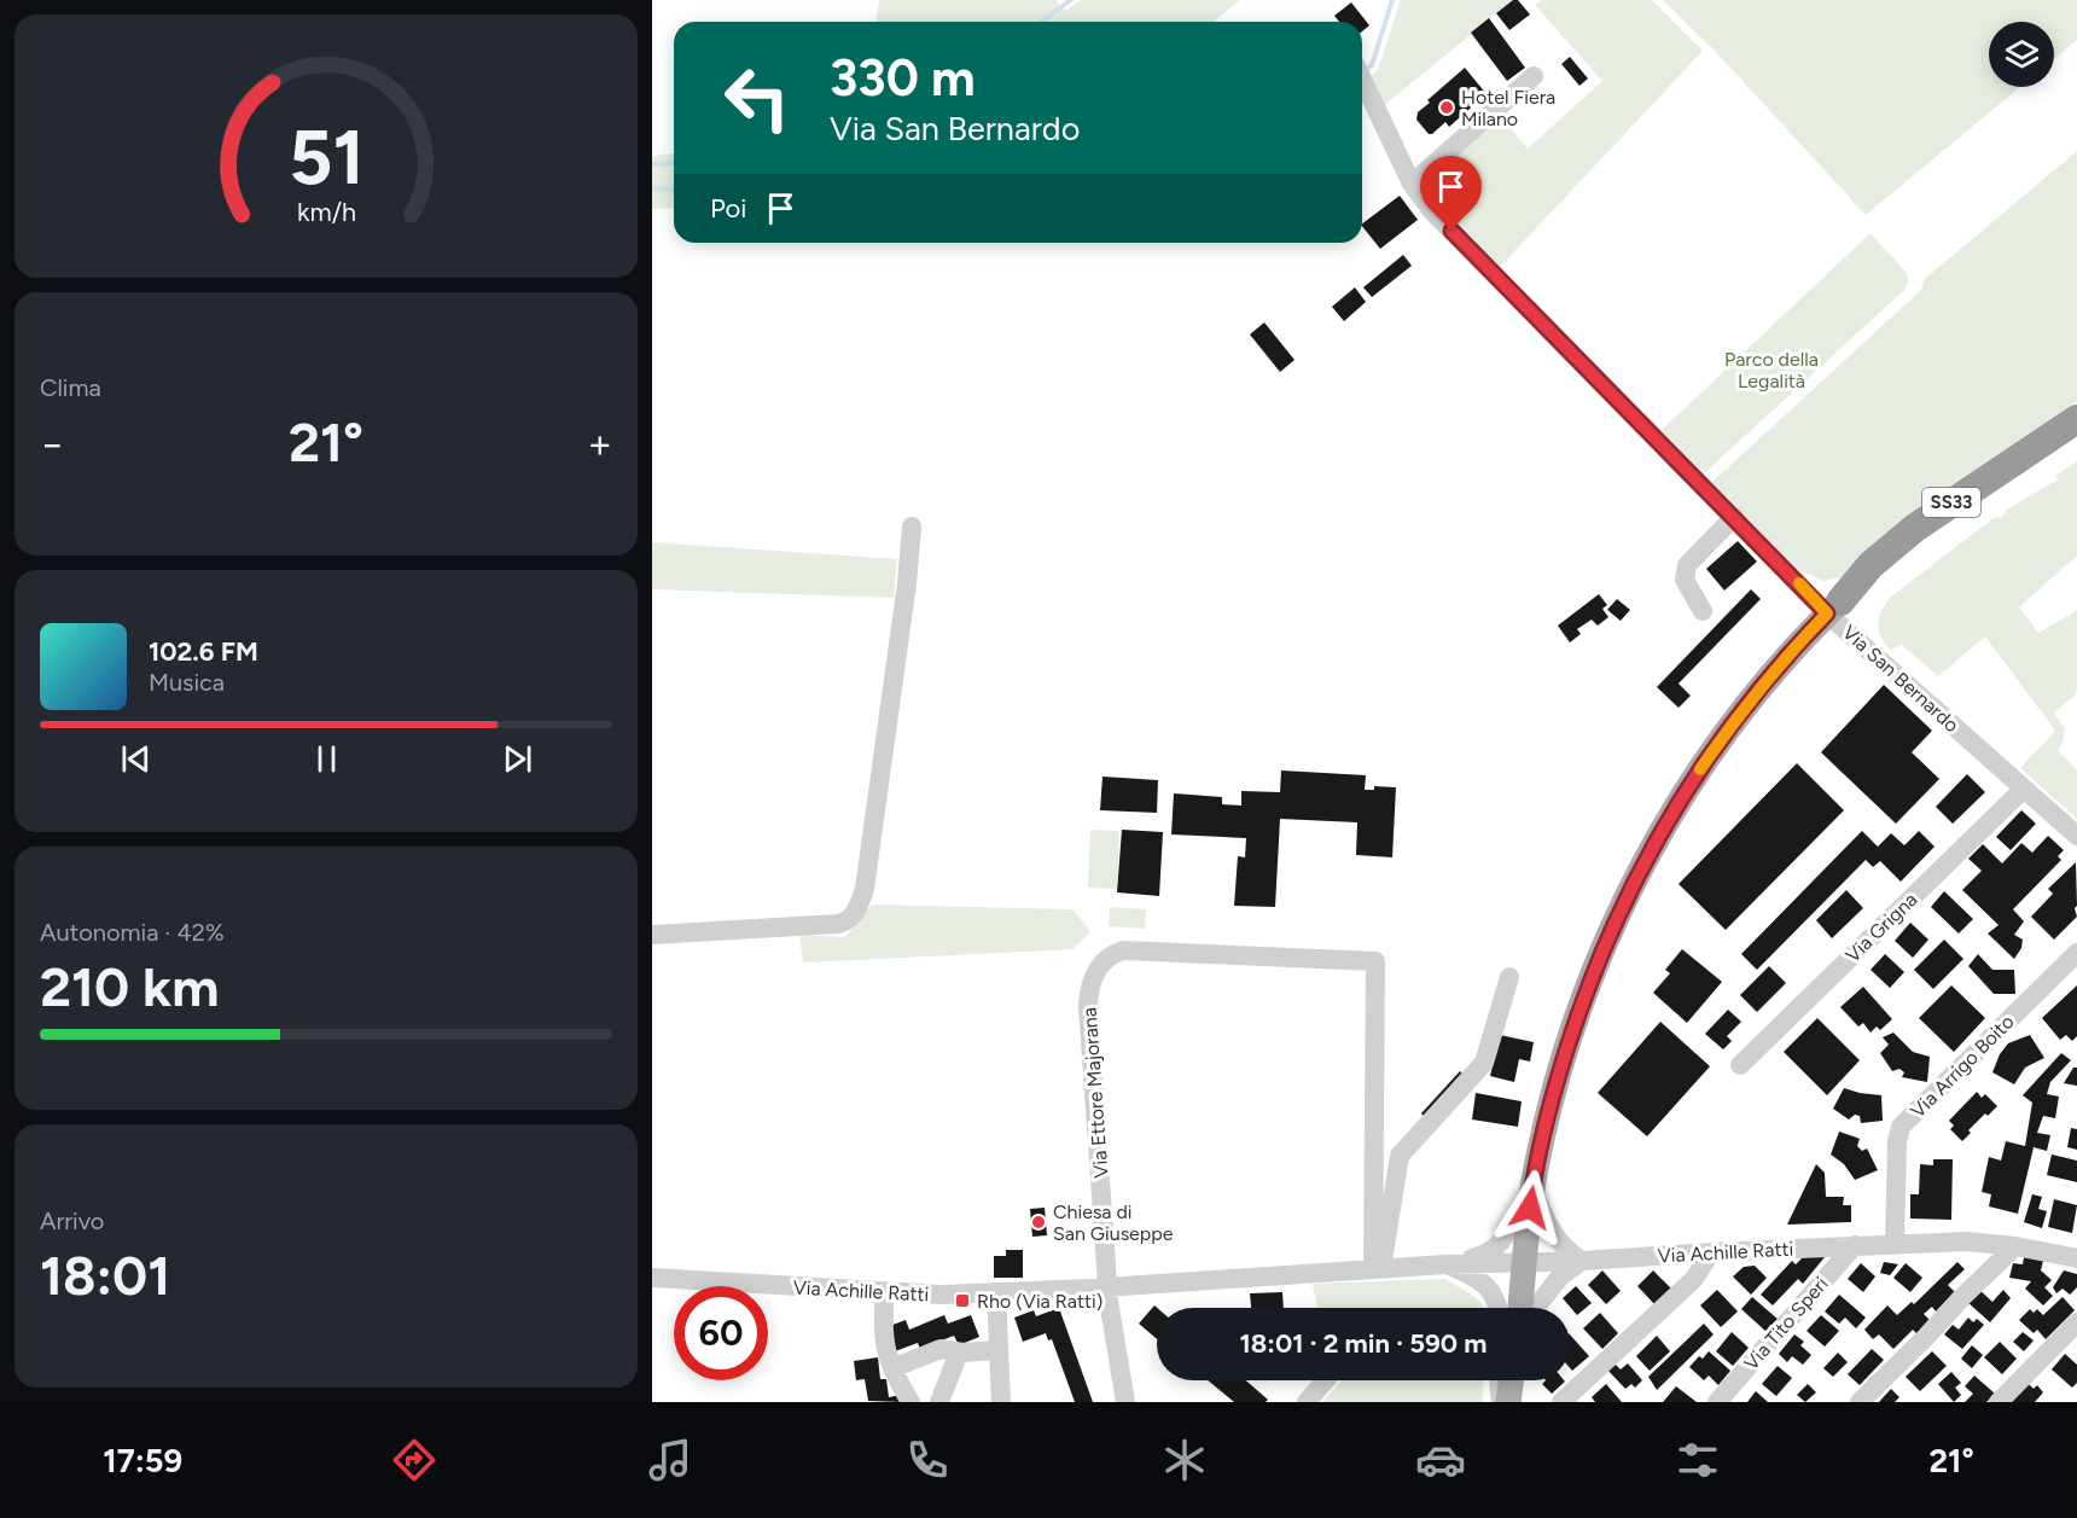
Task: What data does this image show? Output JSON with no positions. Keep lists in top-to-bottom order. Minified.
{"streets":{"highway":["SS33"],"street":["Via San Bernardo","Via Grigna","Via Arrigo Boito","Via Ettore Majorana","Via Achille Ratti","Via Tito Speri"]},"crossings":[["SS33","Via San Bernardo"],["SS33","Via Achille Ratti"],["Via San Bernardo","Via Grigna"],["Via Arrigo Boito","Via Achille Ratti"],["Via Ettore Majorana","Via Achille Ratti"],["Via Achille Ratti","Via Tito Speri"]],"parks":["Parco della Legalità"],"places":{"other":["Hotel Fiera Milano","Chiesa di San Giuseppe"],"transit":["Rho (Via Ratti)"]},"page":{"turn":["330 m","Via San Bernardo"],"then":"Poi","tile":["Clima",["Autonomia · 42%","210 km"],["Arrivo","18:01"]],"heat":["−","21°","+"],"song":["102.6 FM","Musica"],"limit":"60","trip":"18:01 · 2 min · 590 m","tabs":["17:59","21°"],"gauge":["51","km/h"]}}
